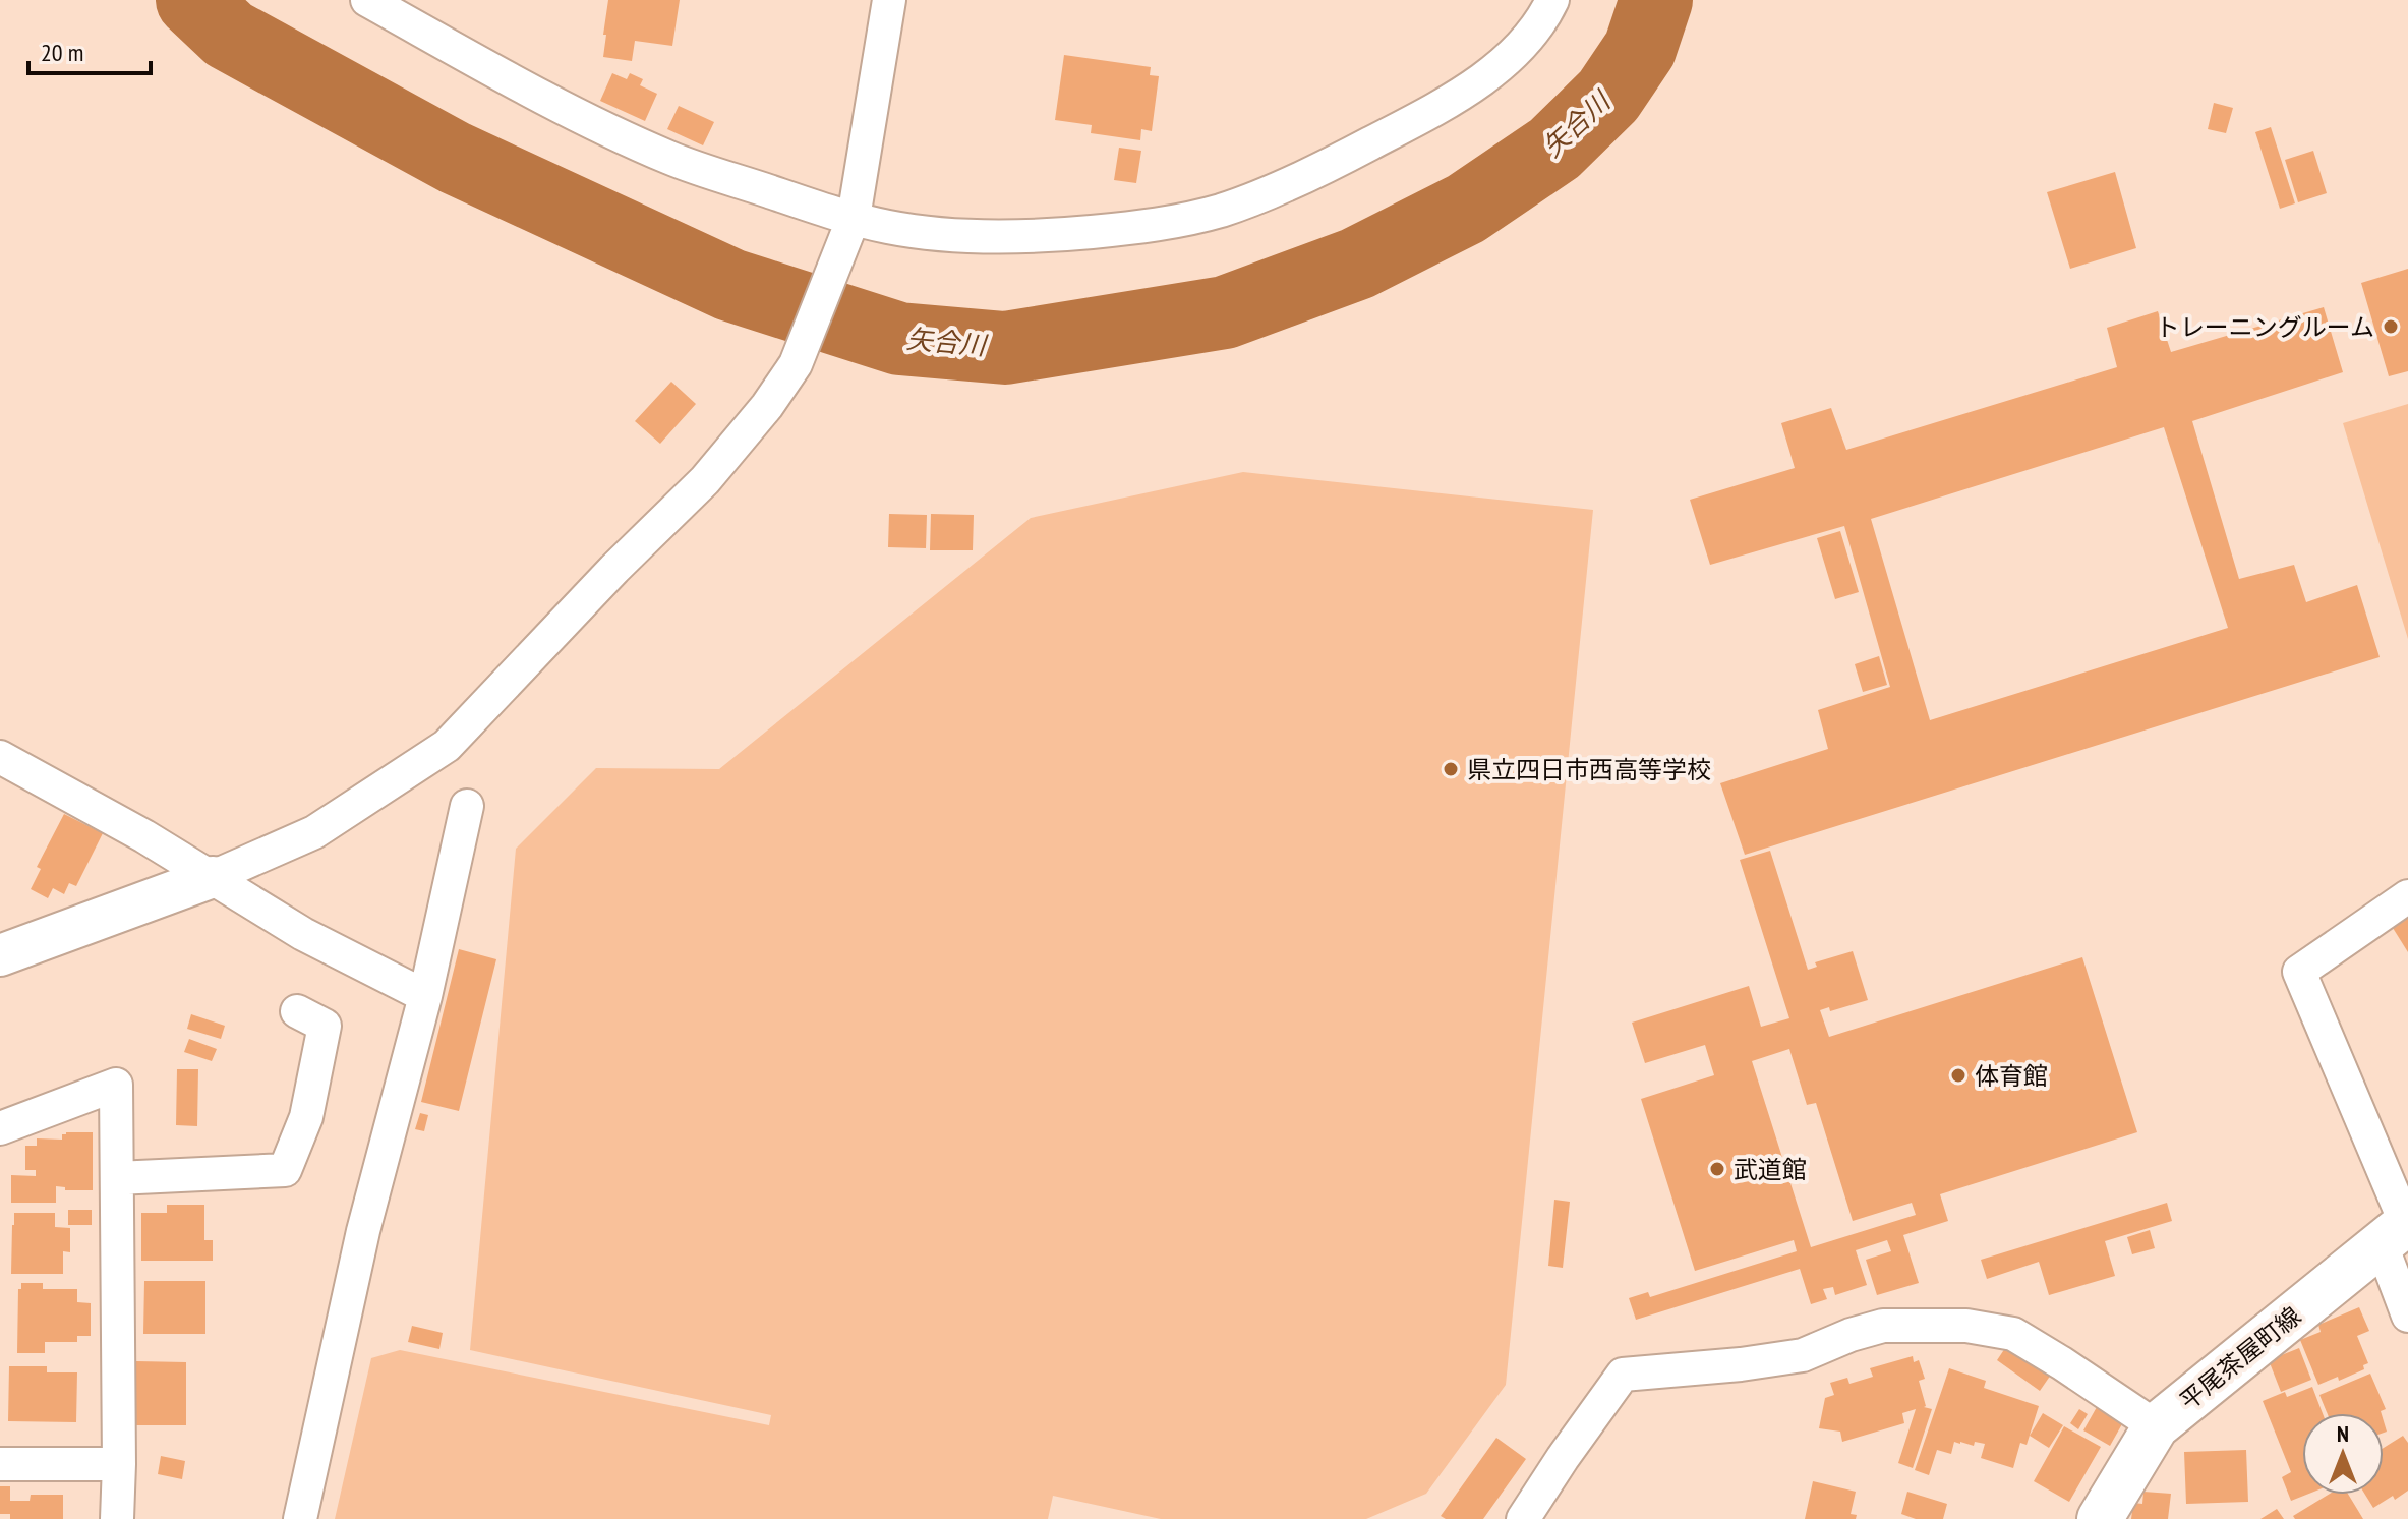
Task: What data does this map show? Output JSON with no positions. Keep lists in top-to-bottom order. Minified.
{"streets":{"main road":["平尾茶屋町線"]},"water":["矢合川"],"places":["トレーニングルーム","県立四日市西高等学校","体育館","武道館"],"scale_bar":"20 m","north":"top"}
